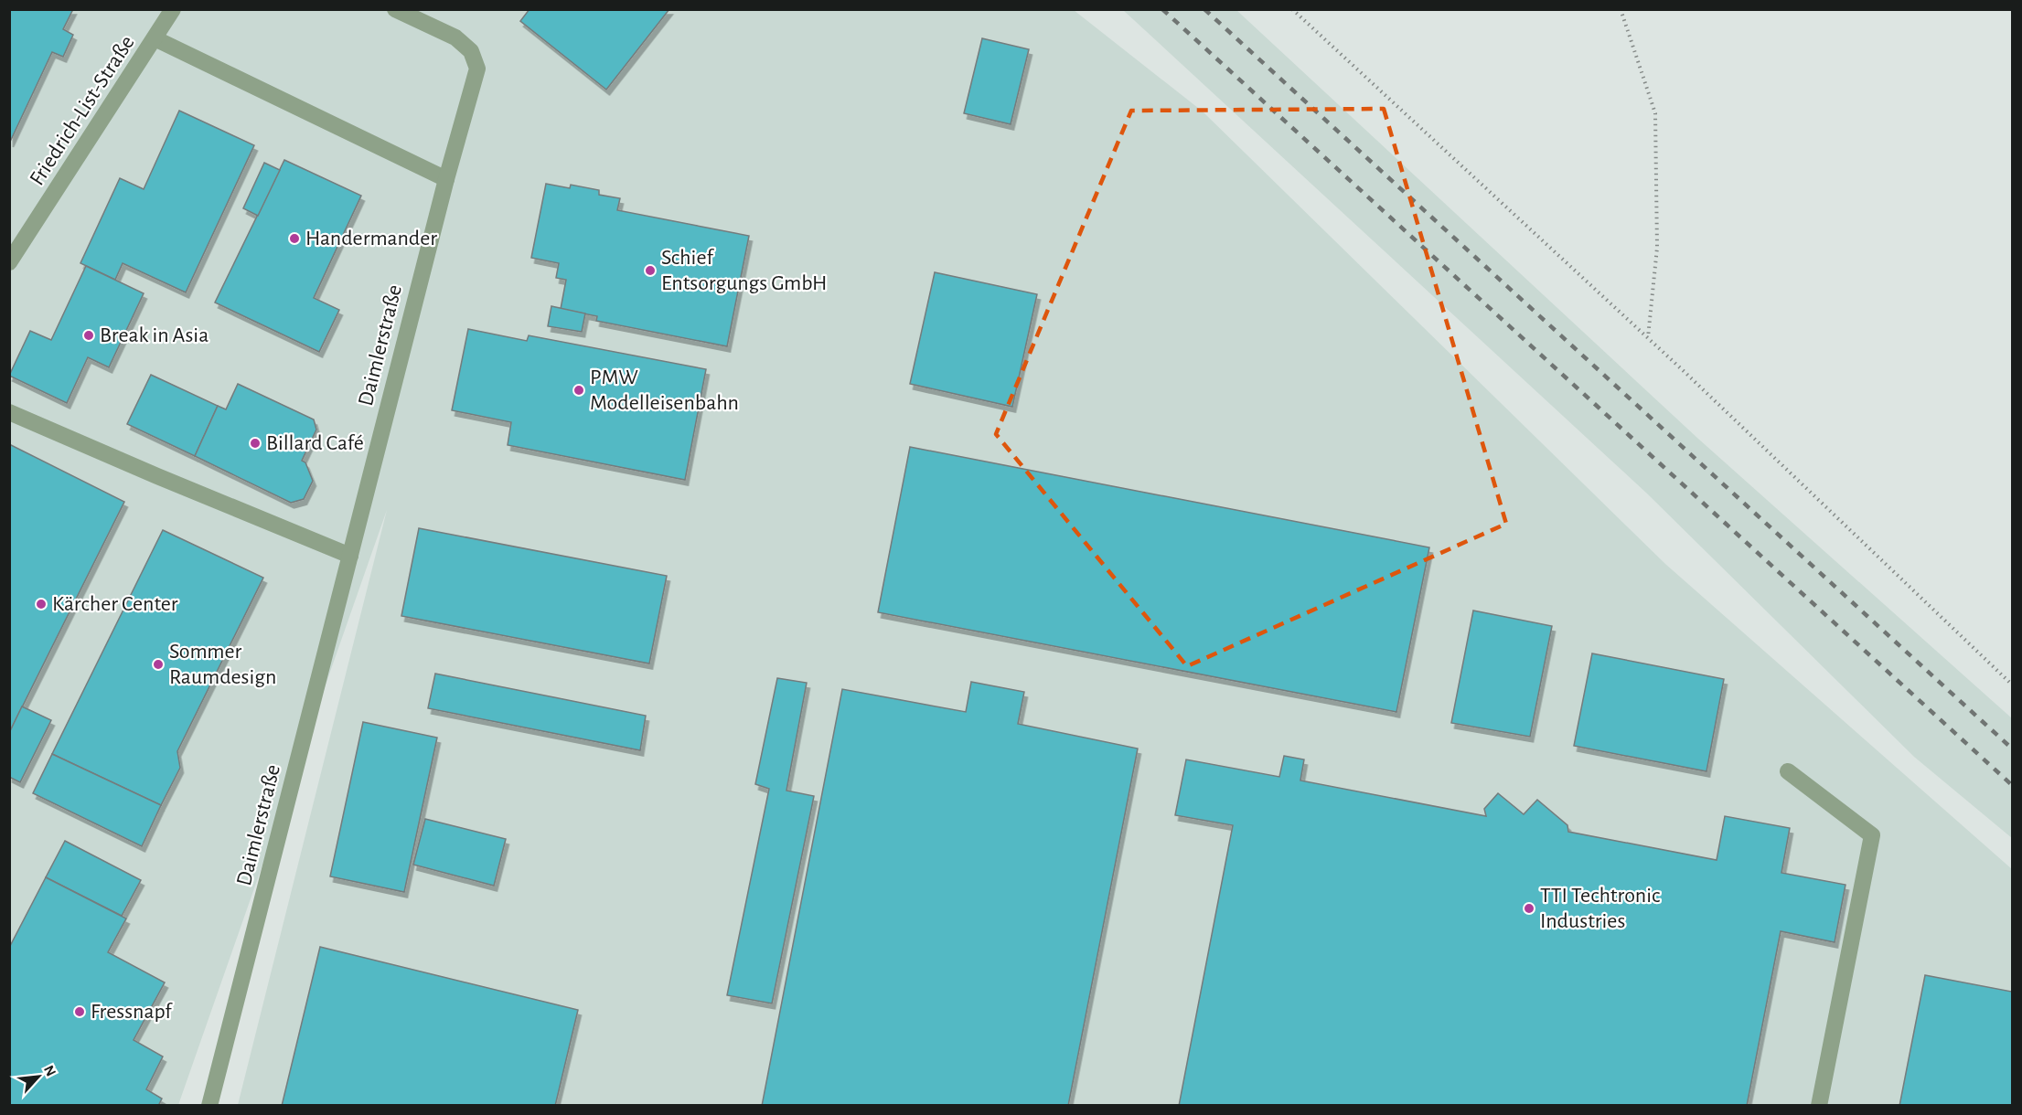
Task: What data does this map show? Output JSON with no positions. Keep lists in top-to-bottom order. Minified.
{"streets":{"street":["Friedrich-List-Straße","Daimlerstraße"]},"places":["Handermander","Schief Entsorgungs GmbH","Break in Asia","PMW Modelleisenbahn","Billard Café","Kärcher Center","Sommer Raumdesign","TTI Techtronic Industries","Fressnapf"],"north":"top right"}
